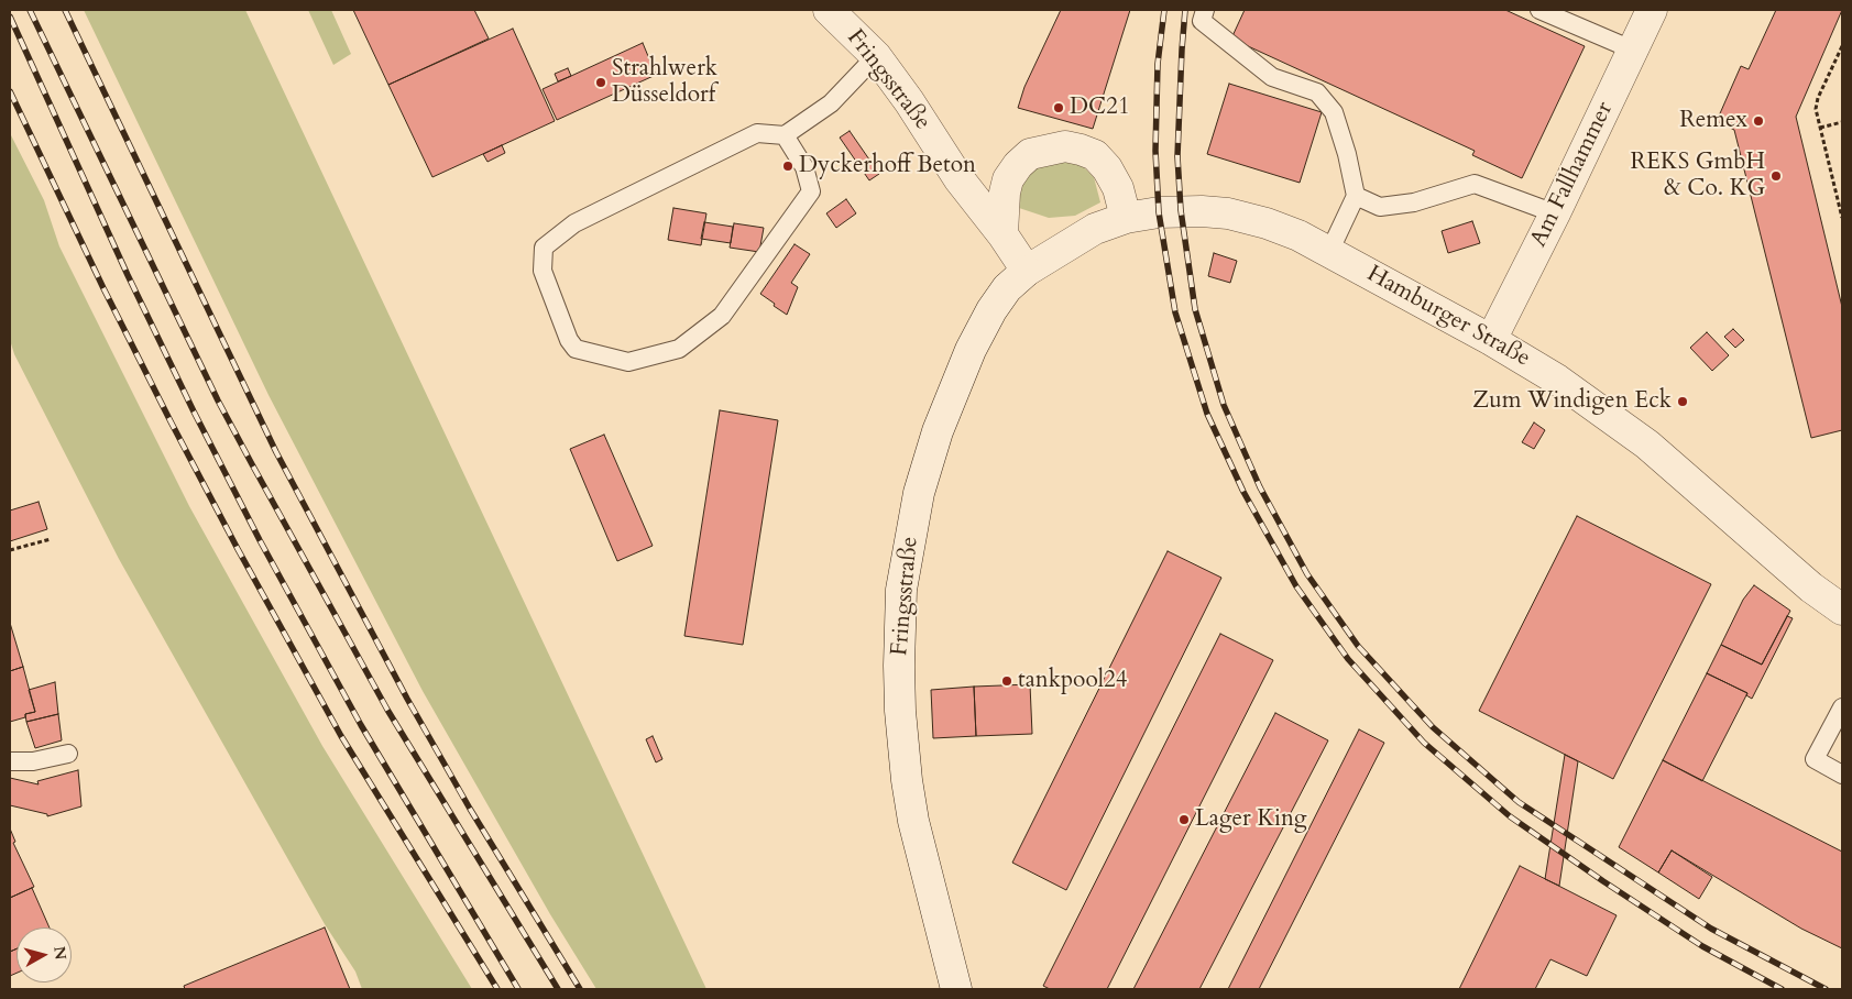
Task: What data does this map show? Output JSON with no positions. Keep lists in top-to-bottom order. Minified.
{"streets":{"street":["Fringsstraße","Am Fallhammer","Hamburger Straße"]},"crossings":[["Fringsstraße","Hamburger Straße"],["Am Fallhammer","Hamburger Straße"]],"places":["Strahlwerk Düsseldorf","DC21","Remex","Dyckerhoff Beton","REKS GmbH & Co. KG","Zum Windigen Eck","tankpool24","Lager King"],"north":"right"}
